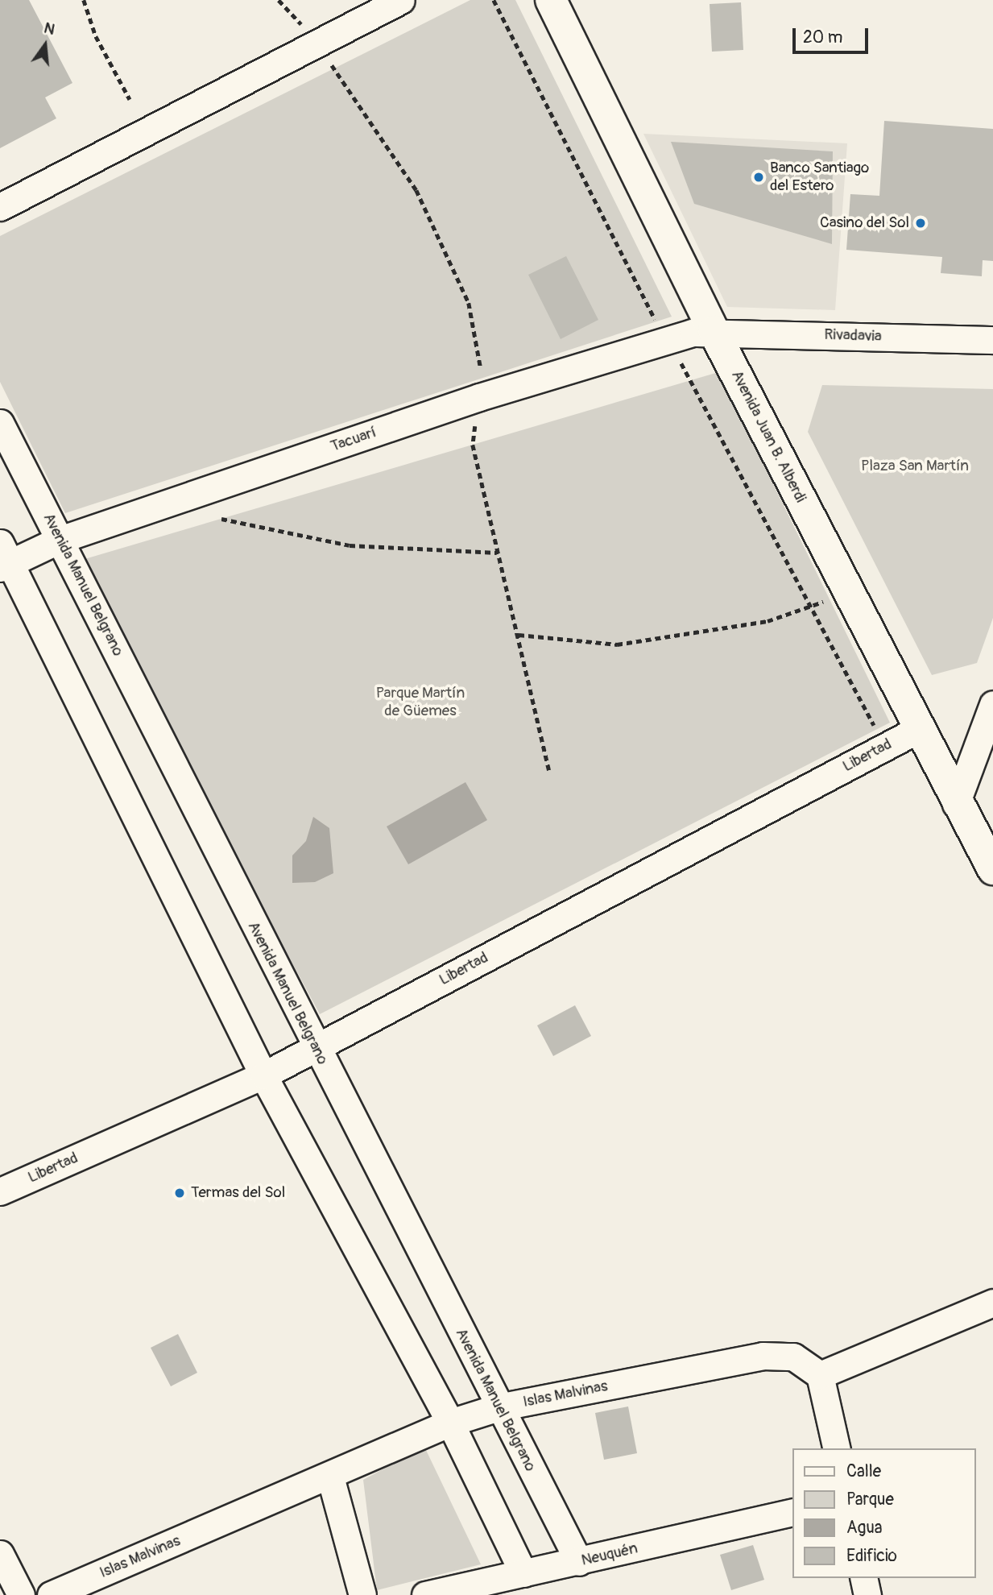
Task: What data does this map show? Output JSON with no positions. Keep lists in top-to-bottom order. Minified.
{"streets":{"highway":["Avenida Juan B. Alberdi"],"street":["Rivadavia","Tacuarí","Avenida Manuel Belgrano","Libertad","Islas Malvinas","Neuquén"]},"crossings":[["Rivadavia","Avenida Juan B. Alberdi"],["Rivadavia","Tacuarí"],["Avenida Juan B. Alberdi","Tacuarí"],["Avenida Juan B. Alberdi","Libertad"],["Tacuarí","Avenida Manuel Belgrano"],["Avenida Manuel Belgrano","Libertad"],["Avenida Manuel Belgrano","Islas Malvinas"],["Avenida Manuel Belgrano","Neuquén"]],"parks":["Plaza San Martín","Parque Martín de Güemes"],"places":["Banco Santiago del Estero","Casino del Sol","Termas del Sol"],"legend":["Calle","Parque","Agua","Edificio"],"scale_bar":"20 m","north":"top"}
